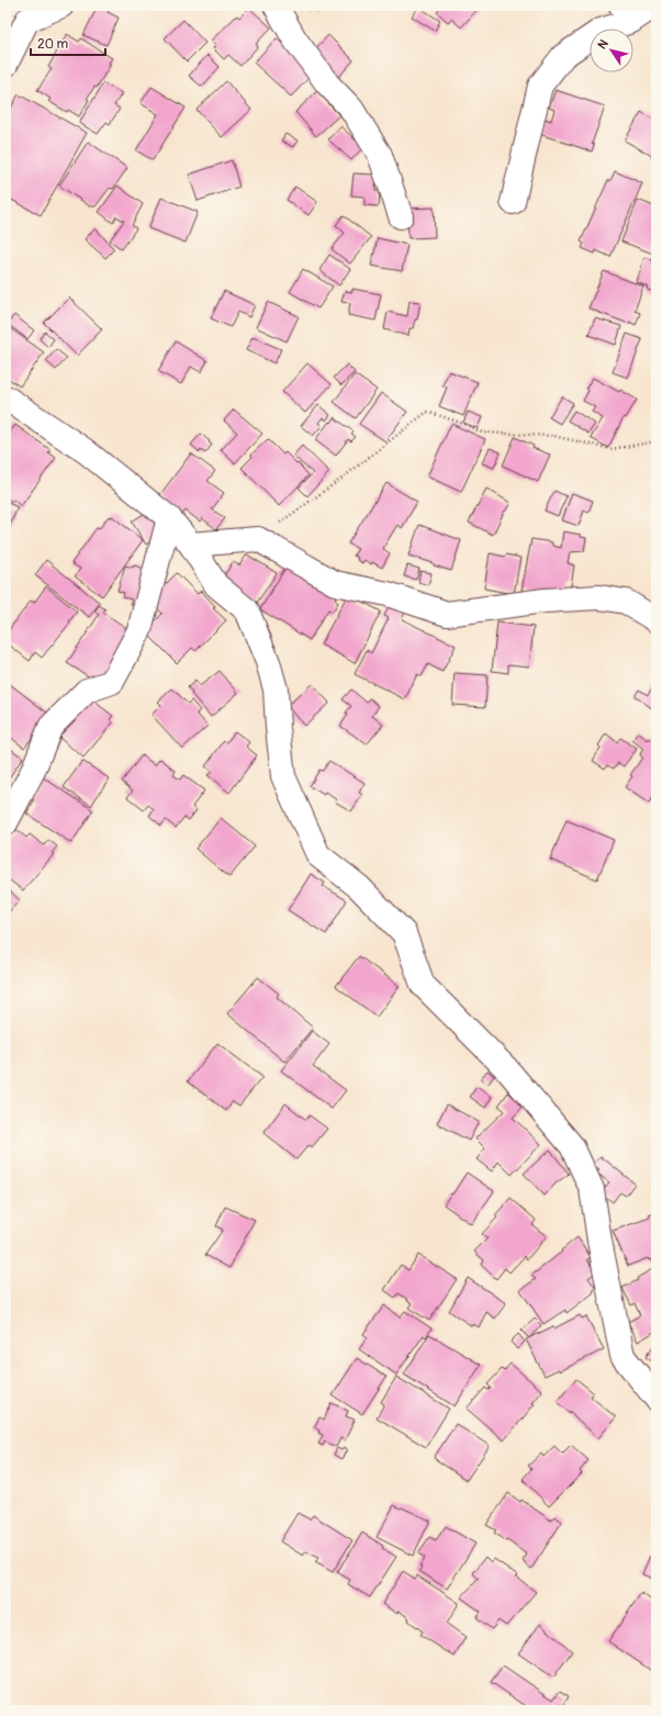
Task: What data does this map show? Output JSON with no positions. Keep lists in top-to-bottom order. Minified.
{"scale_bar":"20 m","north":"top left"}
